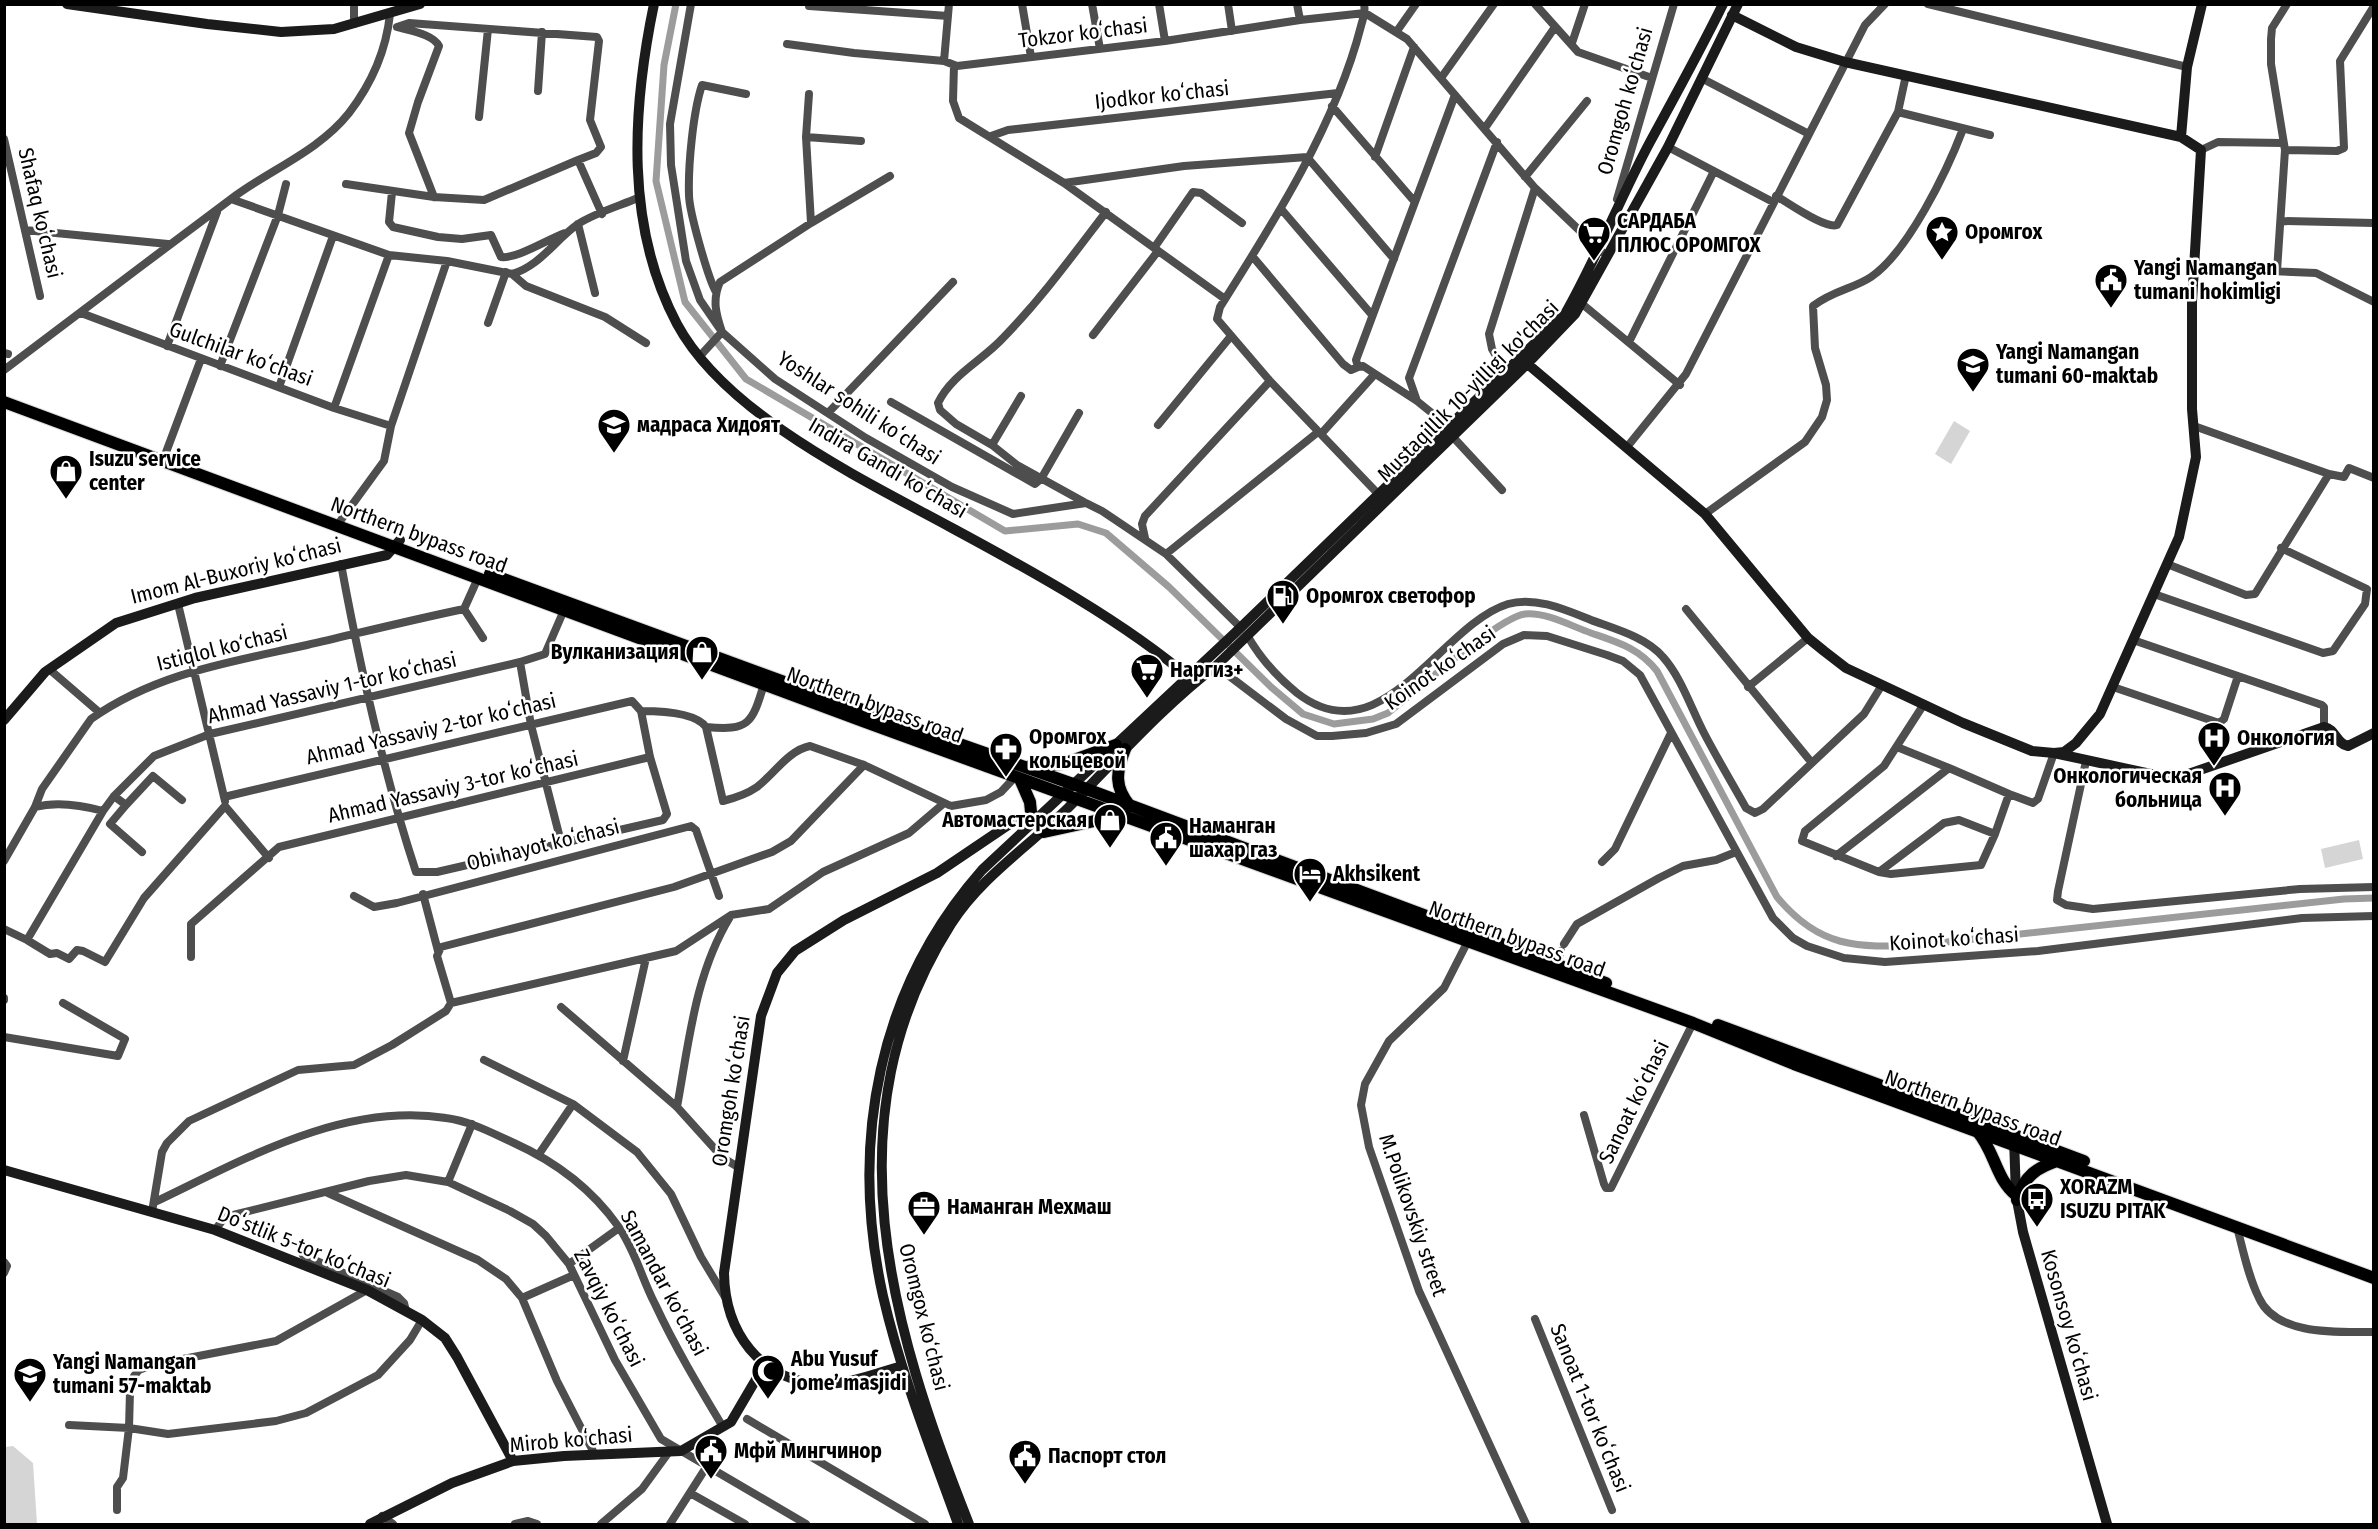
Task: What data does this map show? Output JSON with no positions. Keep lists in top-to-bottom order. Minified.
{"streets":{"main road":["Northern bypass road"],"street":["Tokzor koʻchasi","Ijodkor koʻchasi","Oromgoh koʻchasi","Shafaq koʻchasi","Gulchilar koʻchasi","Mustaqillik 10-yilligi ko'chasi","Yoshlar sohili koʻchasi","Indira Gandi koʻchasi","Imom Al-Buxoriy koʻchasi","Istiqlol ko‘chasi","Koinot koʻchasi","Ahmad Yassaviy 1-tor koʻchasi","Ahmad Yassaviy 2-tor koʻchasi","Ahmad Yassaviy 3-tor koʻchasi","Obi hayot koʻchasi","Sanoat koʻchasi","M.Polikovskiy street","Doʻstlik 5-tor koʻchasi","Samandar ko‘chasi","Zavqiy koʻchasi","Oromgox ko‘chasi","Kosonsoy koʻchasi","Sanoat 1-tor koʻchasi","Mirob koʻchasi"]},"crossings":[["Oromgoh koʻchasi","Mustaqillik 10-yilligi ko'chasi"],["Oromgoh koʻchasi","Oromgox ko‘chasi"],["Mustaqillik 10-yilligi ko'chasi","Indira Gandi koʻchasi"],["Mustaqillik 10-yilligi ko'chasi","Koinot koʻchasi"],["Northern bypass road","Imom Al-Buxoriy koʻchasi"],["Northern bypass road","Ahmad Yassaviy 1-tor koʻchasi"],["Northern bypass road","Sanoat koʻchasi"],["Northern bypass road","M.Polikovskiy street"],["Northern bypass road","Kosonsoy koʻchasi"],["Doʻstlik 5-tor koʻchasi","Samandar ko‘chasi"],["Doʻstlik 5-tor koʻchasi","Zavqiy koʻchasi"],["Doʻstlik 5-tor koʻchasi","Mirob koʻchasi"],["Zavqiy koʻchasi","Mirob koʻchasi"]],"places":{"place":["Оромгох"],"supermarket":["САРДАБА ПЛЮС ОРОМГОХ","Наргиз+"],"public building":["Yangi Namangan tumani hokimligi","Наманган шахар газ","Мфй Мингчинор","Паспорт стол"],"school or university":["Yangi Namangan tumani 60-maktab","мадраса Хидоят","Yangi Namangan tumani 57-maktab"],"shop":["Isuzu service center","Вулканизация","Автомастерская"],"fuel station":["Оромгох светофор"],"hospital":["Онкология","Онкологическая больница"],"pharmacy":["Оромгох кольцевой"],"hotel":["Akhsikent"],"bus stop":["XORAZM ISUZU PITAK"],"office":["Наманган Мехмаш"],"mosque":["Abu Yusuf jome’ masjidi"]}}
